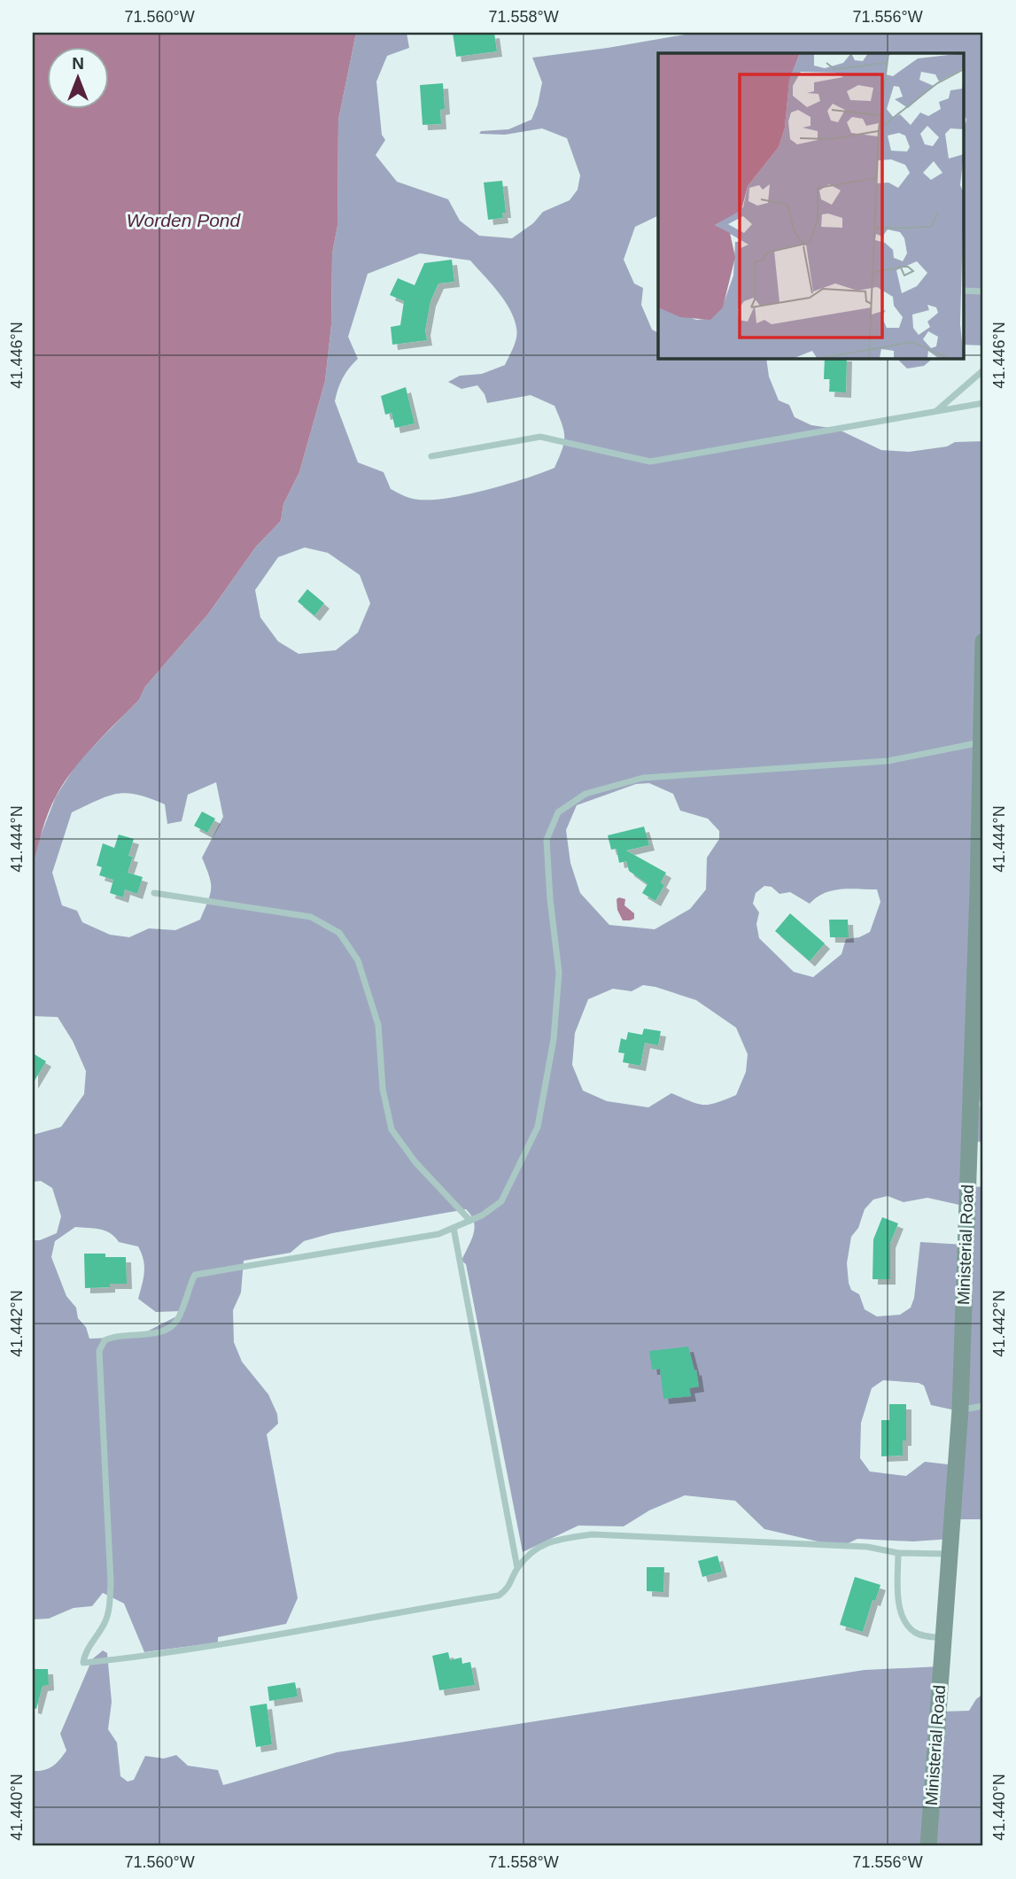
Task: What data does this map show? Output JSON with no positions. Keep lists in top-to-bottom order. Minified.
{"streets":{"main road":["Ministerial Road"]},"water":["Worden Pond"],"north":"top","coordinates":["71.560°W","71.558°W","71.556°W","41.446°N","41.444°N","41.442°N","41.440°N"]}
